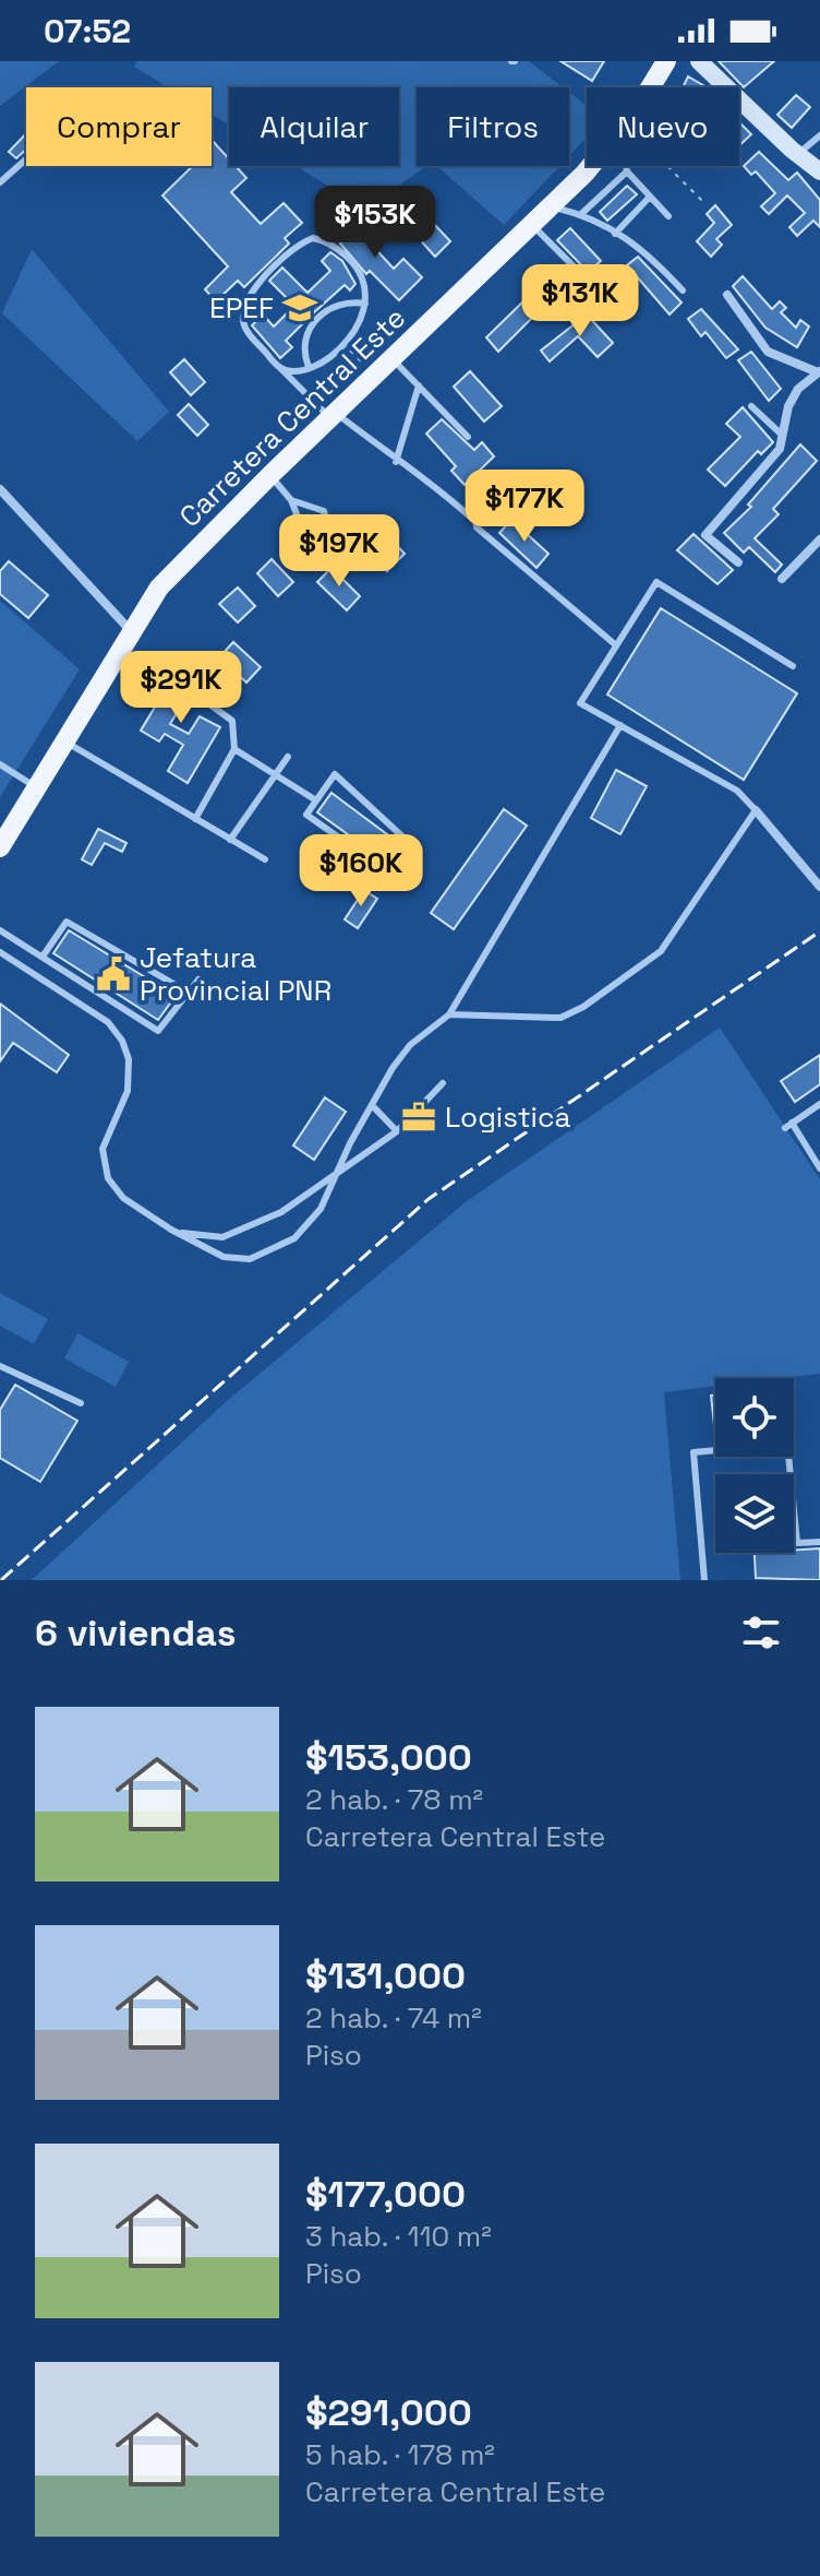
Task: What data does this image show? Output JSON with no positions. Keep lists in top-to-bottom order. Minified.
{"streets":{"main road":["Carretera Central Este"]},"places":{"school or university":["EPEF"],"public building":["Jefatura Provincial PNR"],"office":["Logistica"]},"page":{"status":"07:52","chip":["Comprar","Alquilar","Filtros","Nuevo"],"price":["$153K","$131K","$177K","$197K","$291K","$160K"],"heading":"6 viviendas","list":[{"name":"$153,000","note":"2 hab. · 78 m² · Carretera Central Este"},{"name":"$131,000","note":"2 hab. · 74 m² · Piso"},{"name":"$177,000","note":"3 hab. · 110 m² · Piso"},{"name":"$291,000","note":"5 hab. · 178 m² · Carretera Central Este"}]}}
